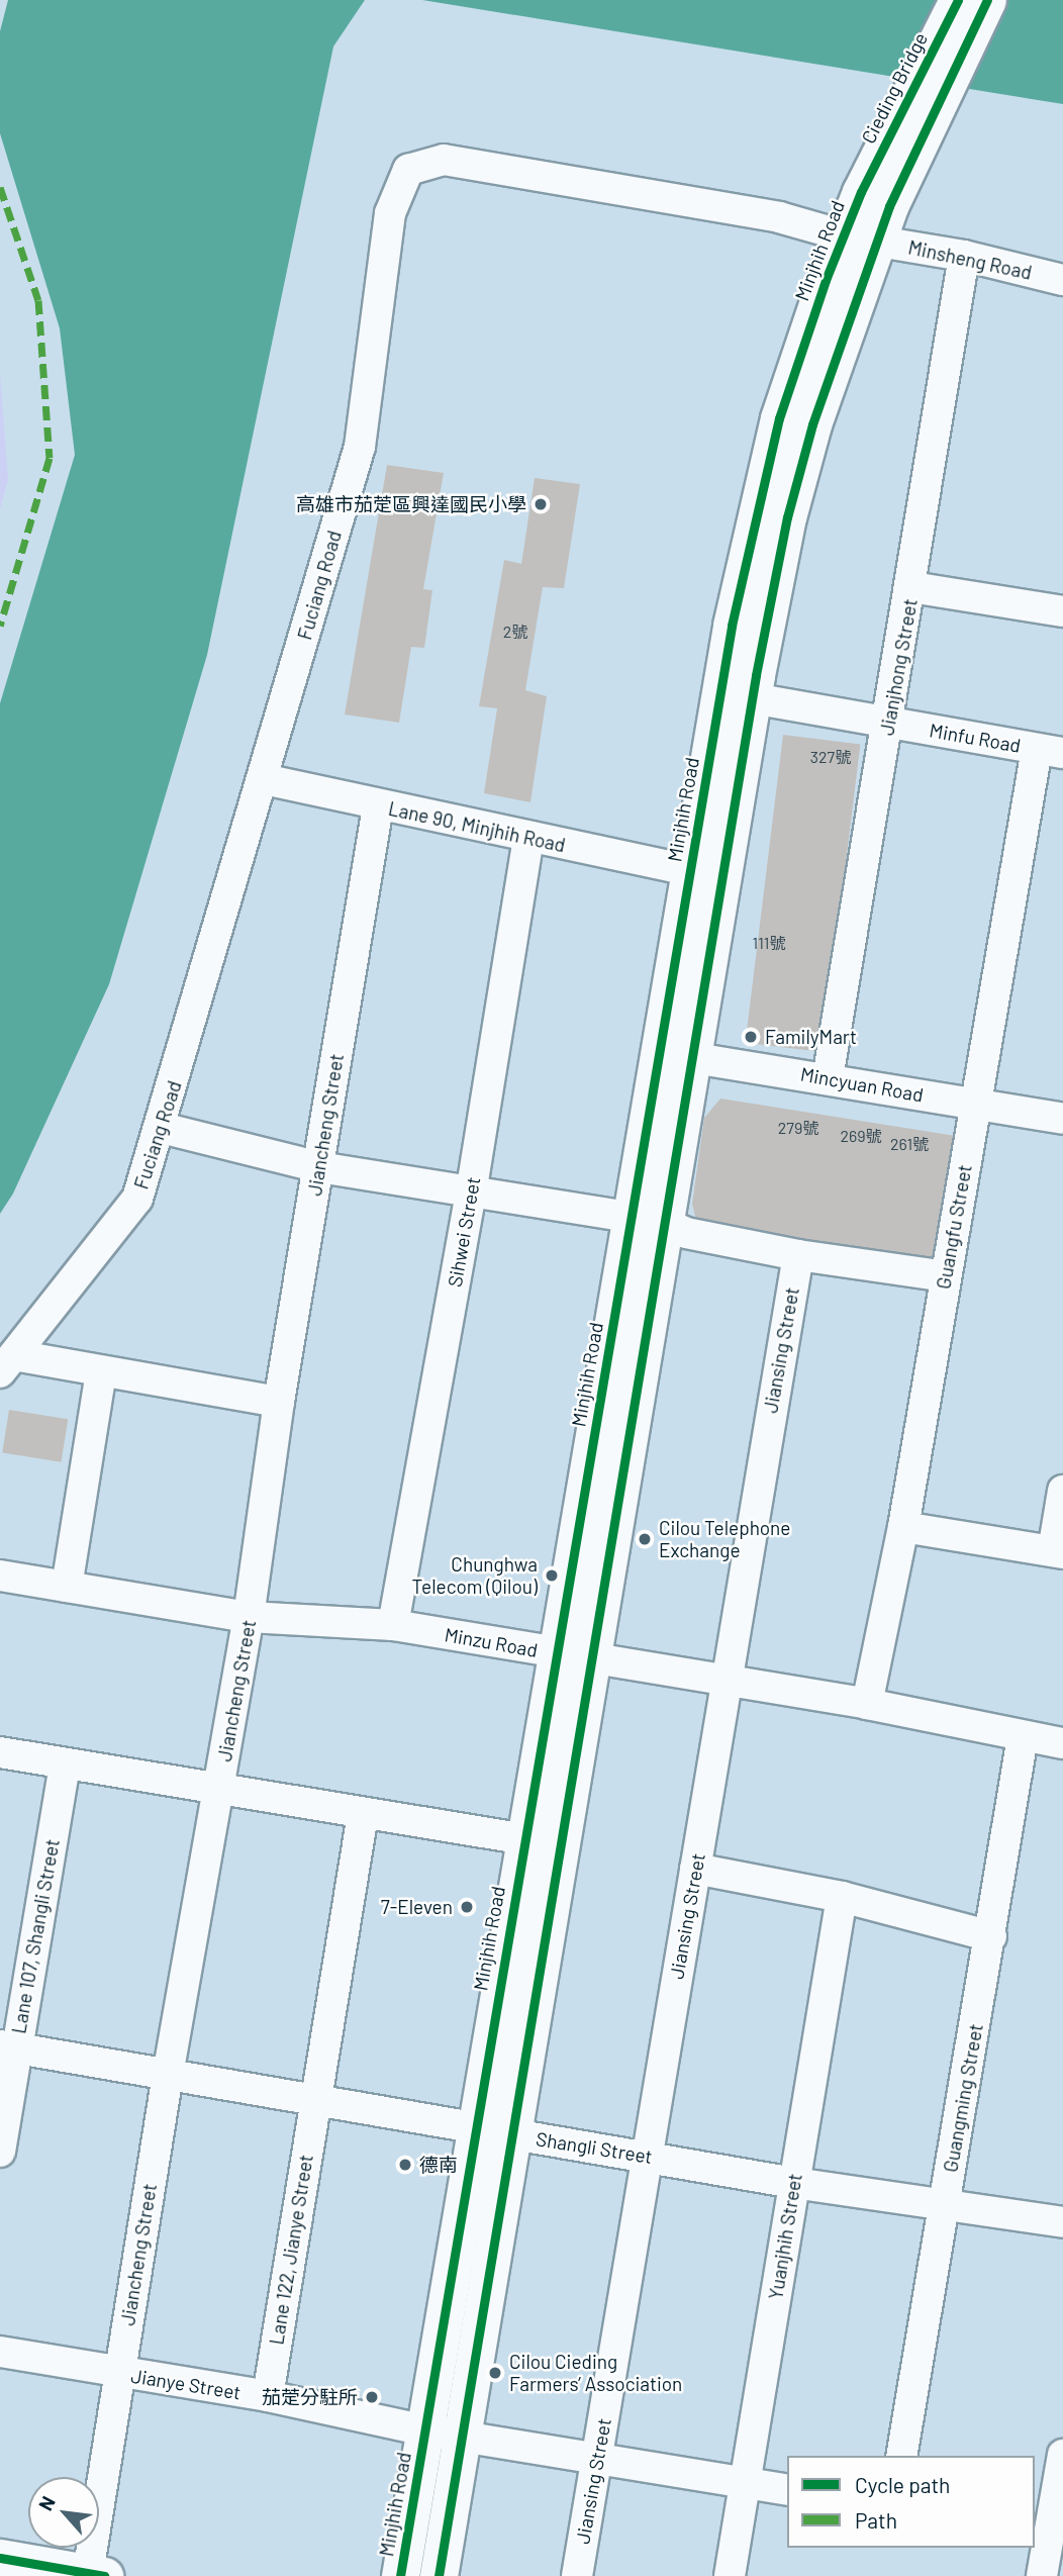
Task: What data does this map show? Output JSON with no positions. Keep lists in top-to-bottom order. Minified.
{"streets":{"main road":["Cieding Bridge","Minjhih Road"],"street":["Minsheng Road","Fuciang Road","Jianjhong Street","Minfu Road","Lane 90, Minjhih Road","Mincyuan Road","Jiancheng Street","Guangfu Street","Sihwei Street","Jiansing Street","Minzu Road","Lane 107, Shangli Street","Guangming Street","Shangli Street","Yuanjhih Street","Lane 122, Jianye Street","Jianye Street"]},"crossings":[["Cieding Bridge","Minjhih Road"],["Minjhih Road","Minsheng Road"],["Minjhih Road","Fuciang Road"],["Minjhih Road","Minfu Road"],["Minjhih Road","Lane 90, Minjhih Road"],["Minjhih Road","Mincyuan Road"],["Minjhih Road","Minzu Road"],["Minjhih Road","Shangli Street"],["Minjhih Road","Jianye Street"],["Minsheng Road","Fuciang Road"],["Minsheng Road","Jianjhong Street"],["Fuciang Road","Lane 90, Minjhih Road"],["Jianjhong Street","Minfu Road"],["Jianjhong Street","Mincyuan Road"],["Minfu Road","Guangfu Street"],["Lane 90, Minjhih Road","Jiancheng Street"],["Lane 90, Minjhih Road","Sihwei Street"],["Mincyuan Road","Guangfu Street"],["Jiancheng Street","Minzu Road"],["Jiancheng Street","Shangli Street"],["Jiancheng Street","Jianye Street"],["Guangfu Street","Minzu Road"],["Sihwei Street","Minzu Road"],["Jiansing Street","Minzu Road"],["Jiansing Street","Shangli Street"],["Jiansing Street","Jianye Street"],["Minzu Road","Guangming Street"],["Lane 107, Shangli Street","Shangli Street"],["Guangming Street","Shangli Street"],["Shangli Street","Yuanjhih Street"],["Shangli Street","Lane 122, Jianye Street"],["Yuanjhih Street","Jianye Street"],["Lane 122, Jianye Street","Jianye Street"]],"places":["高雄市茄萣區興達國民小學","FamilyMart","Cilou Telephone Exchange","Chunghwa Telecom (Qilou)","7-Eleven","德南","Cilou Cieding Farmers’ Association","茄萣分駐所"],"house_numbers":["2號","327號","111號","279號","269號","261號"],"legend":["Cycle path","Path"],"north":"top left"}
